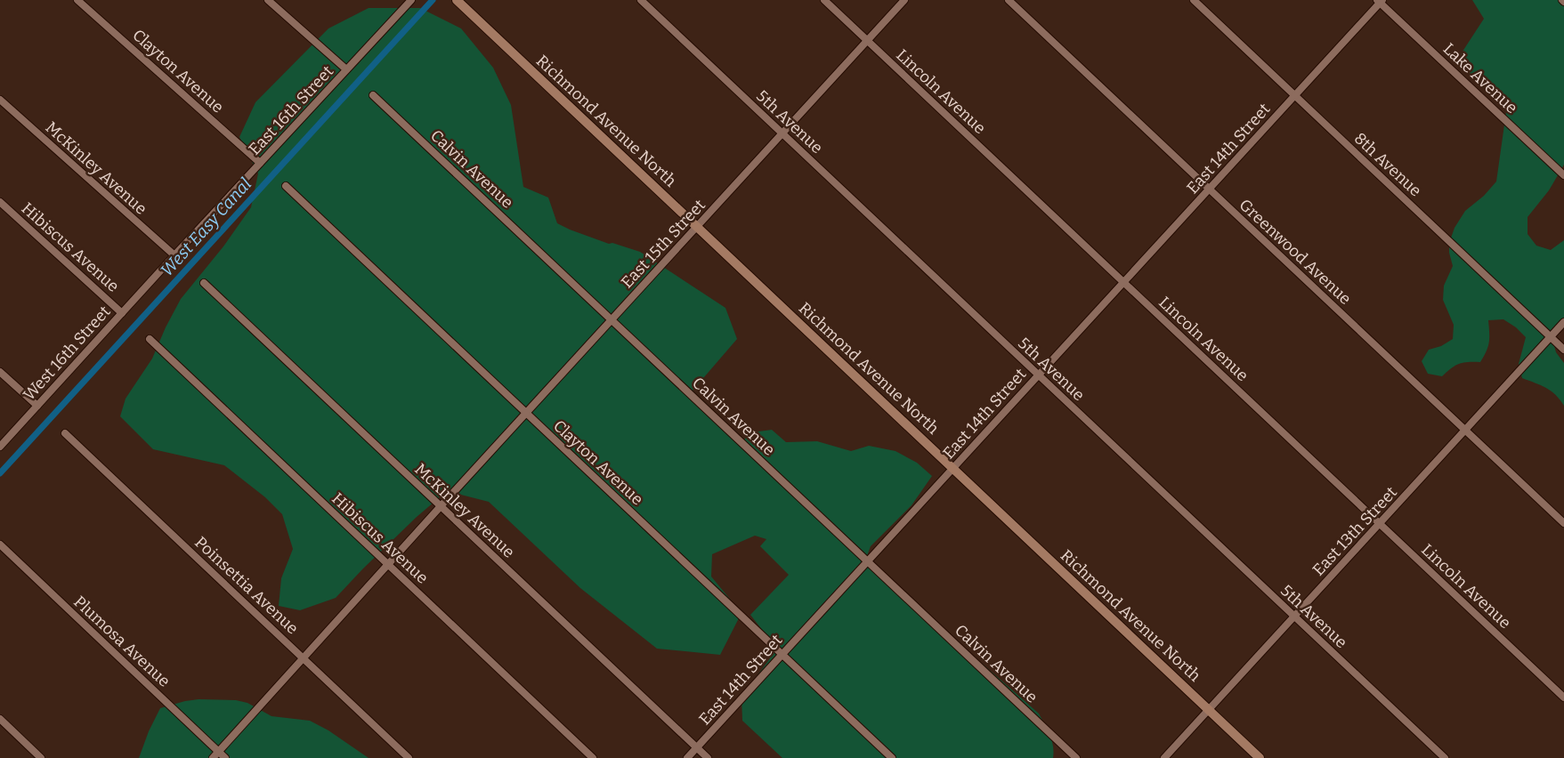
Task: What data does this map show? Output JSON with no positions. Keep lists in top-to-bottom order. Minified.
{"streets":{"street":["Clayton Avenue","Lake Avenue","Lincoln Avenue","East 16th Street","Richmond Avenue North","5th Avenue","East 14th Street","8th Avenue","McKinley Avenue","Calvin Avenue","East 15th Street","Hibiscus Avenue","Greenwood Avenue","West 16th Street","East 13th Street","Poinsettia Avenue","Plumosa Avenue"]},"crossings":[["Clayton Avenue","East 16th Street"],["Clayton Avenue","East 14th Street"],["Clayton Avenue","East 15th Street"],["Lake Avenue","East 14th Street"],["Lincoln Avenue","East 14th Street"],["Lincoln Avenue","East 15th Street"],["Lincoln Avenue","East 13th Street"],["East 16th Street","McKinley Avenue"],["East 16th Street","West 16th Street"],["Richmond Avenue North","East 14th Street"],["Richmond Avenue North","East 15th Street"],["Richmond Avenue North","East 13th Street"],["5th Avenue","East 14th Street"],["5th Avenue","East 15th Street"],["5th Avenue","East 13th Street"],["East 14th Street","8th Avenue"],["East 14th Street","McKinley Avenue"],["East 14th Street","Calvin Avenue"],["East 14th Street","Greenwood Avenue"],["8th Avenue","East 13th Street"],["McKinley Avenue","East 15th Street"],["Calvin Avenue","East 15th Street"],["East 15th Street","Hibiscus Avenue"],["East 15th Street","Poinsettia Avenue"],["East 15th Street","Plumosa Avenue"],["Hibiscus Avenue","West 16th Street"],["Greenwood Avenue","East 13th Street"]],"water":["West Easy Canal"]}
